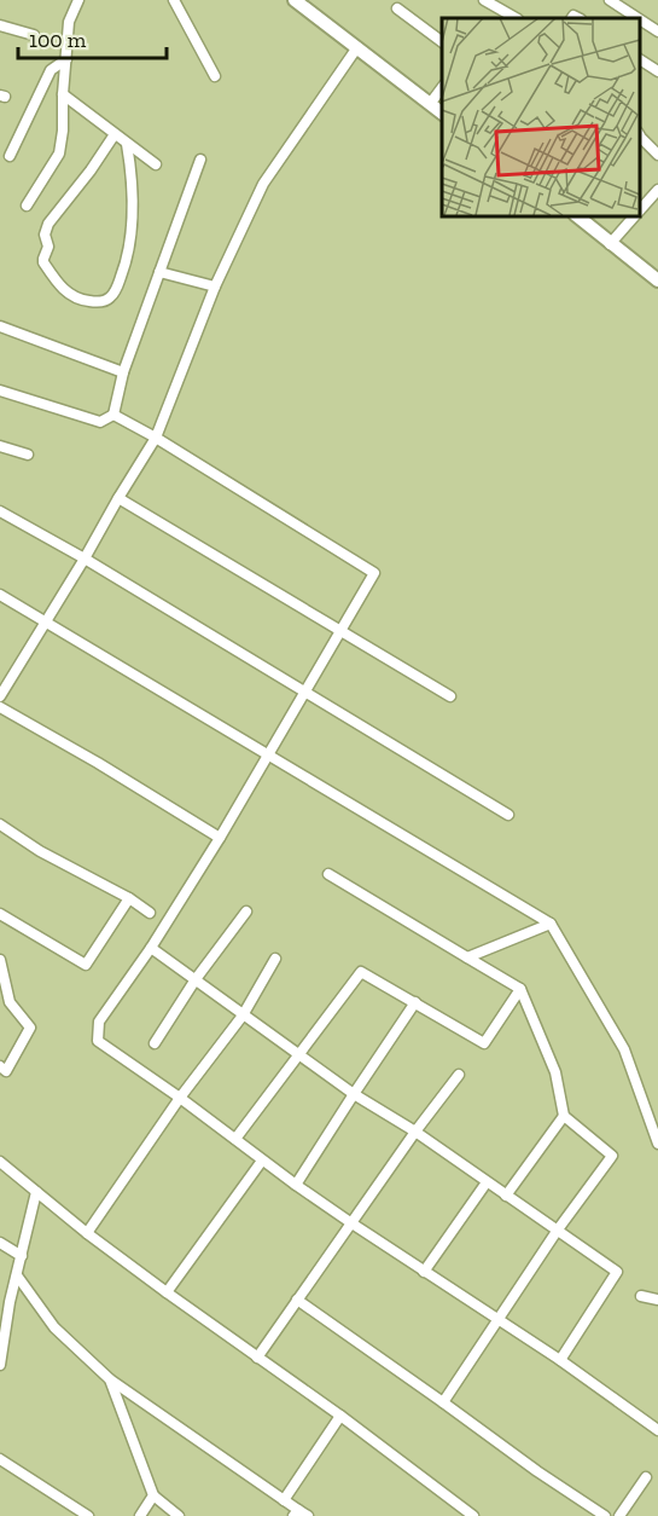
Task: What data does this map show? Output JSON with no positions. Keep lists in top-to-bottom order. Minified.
{"scale_bar":"100 m"}
